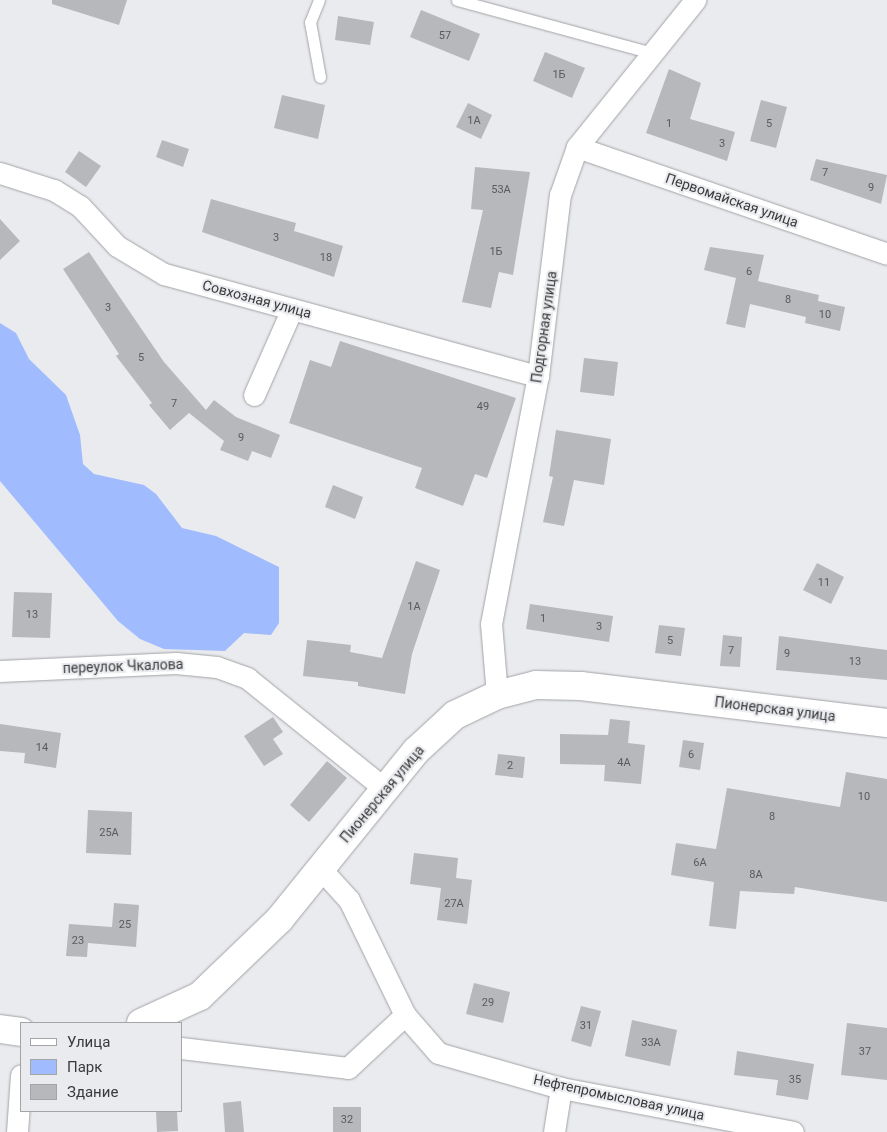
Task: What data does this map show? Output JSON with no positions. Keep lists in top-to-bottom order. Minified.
{"streets":{"main road":["Пионерская улица"],"street":["Первомайская улица","Совхозная улица","Подгорная улица","переулок Чкалова","Нефтепромысловая улица"]},"crossings":[["Первомайская улица","Подгорная улица"],["Совхозная улица","Подгорная улица"],["Подгорная улица","Пионерская улица"],["переулок Чкалова","Пионерская улица"],["Пионерская улица","Нефтепромысловая улица"]],"house_numbers":["57","1Б","1А","1","5","3","7","9","53А","3","1Б","18","6","8","3","10","5","7","49","9","11","1А","13","1","3","5","7","9","13","14","6","4А","2","10","8","25А","6А","8А","27А","25","23","29","31","33А","37","35","32"],"legend":["Улица","Парк","Здание"]}
